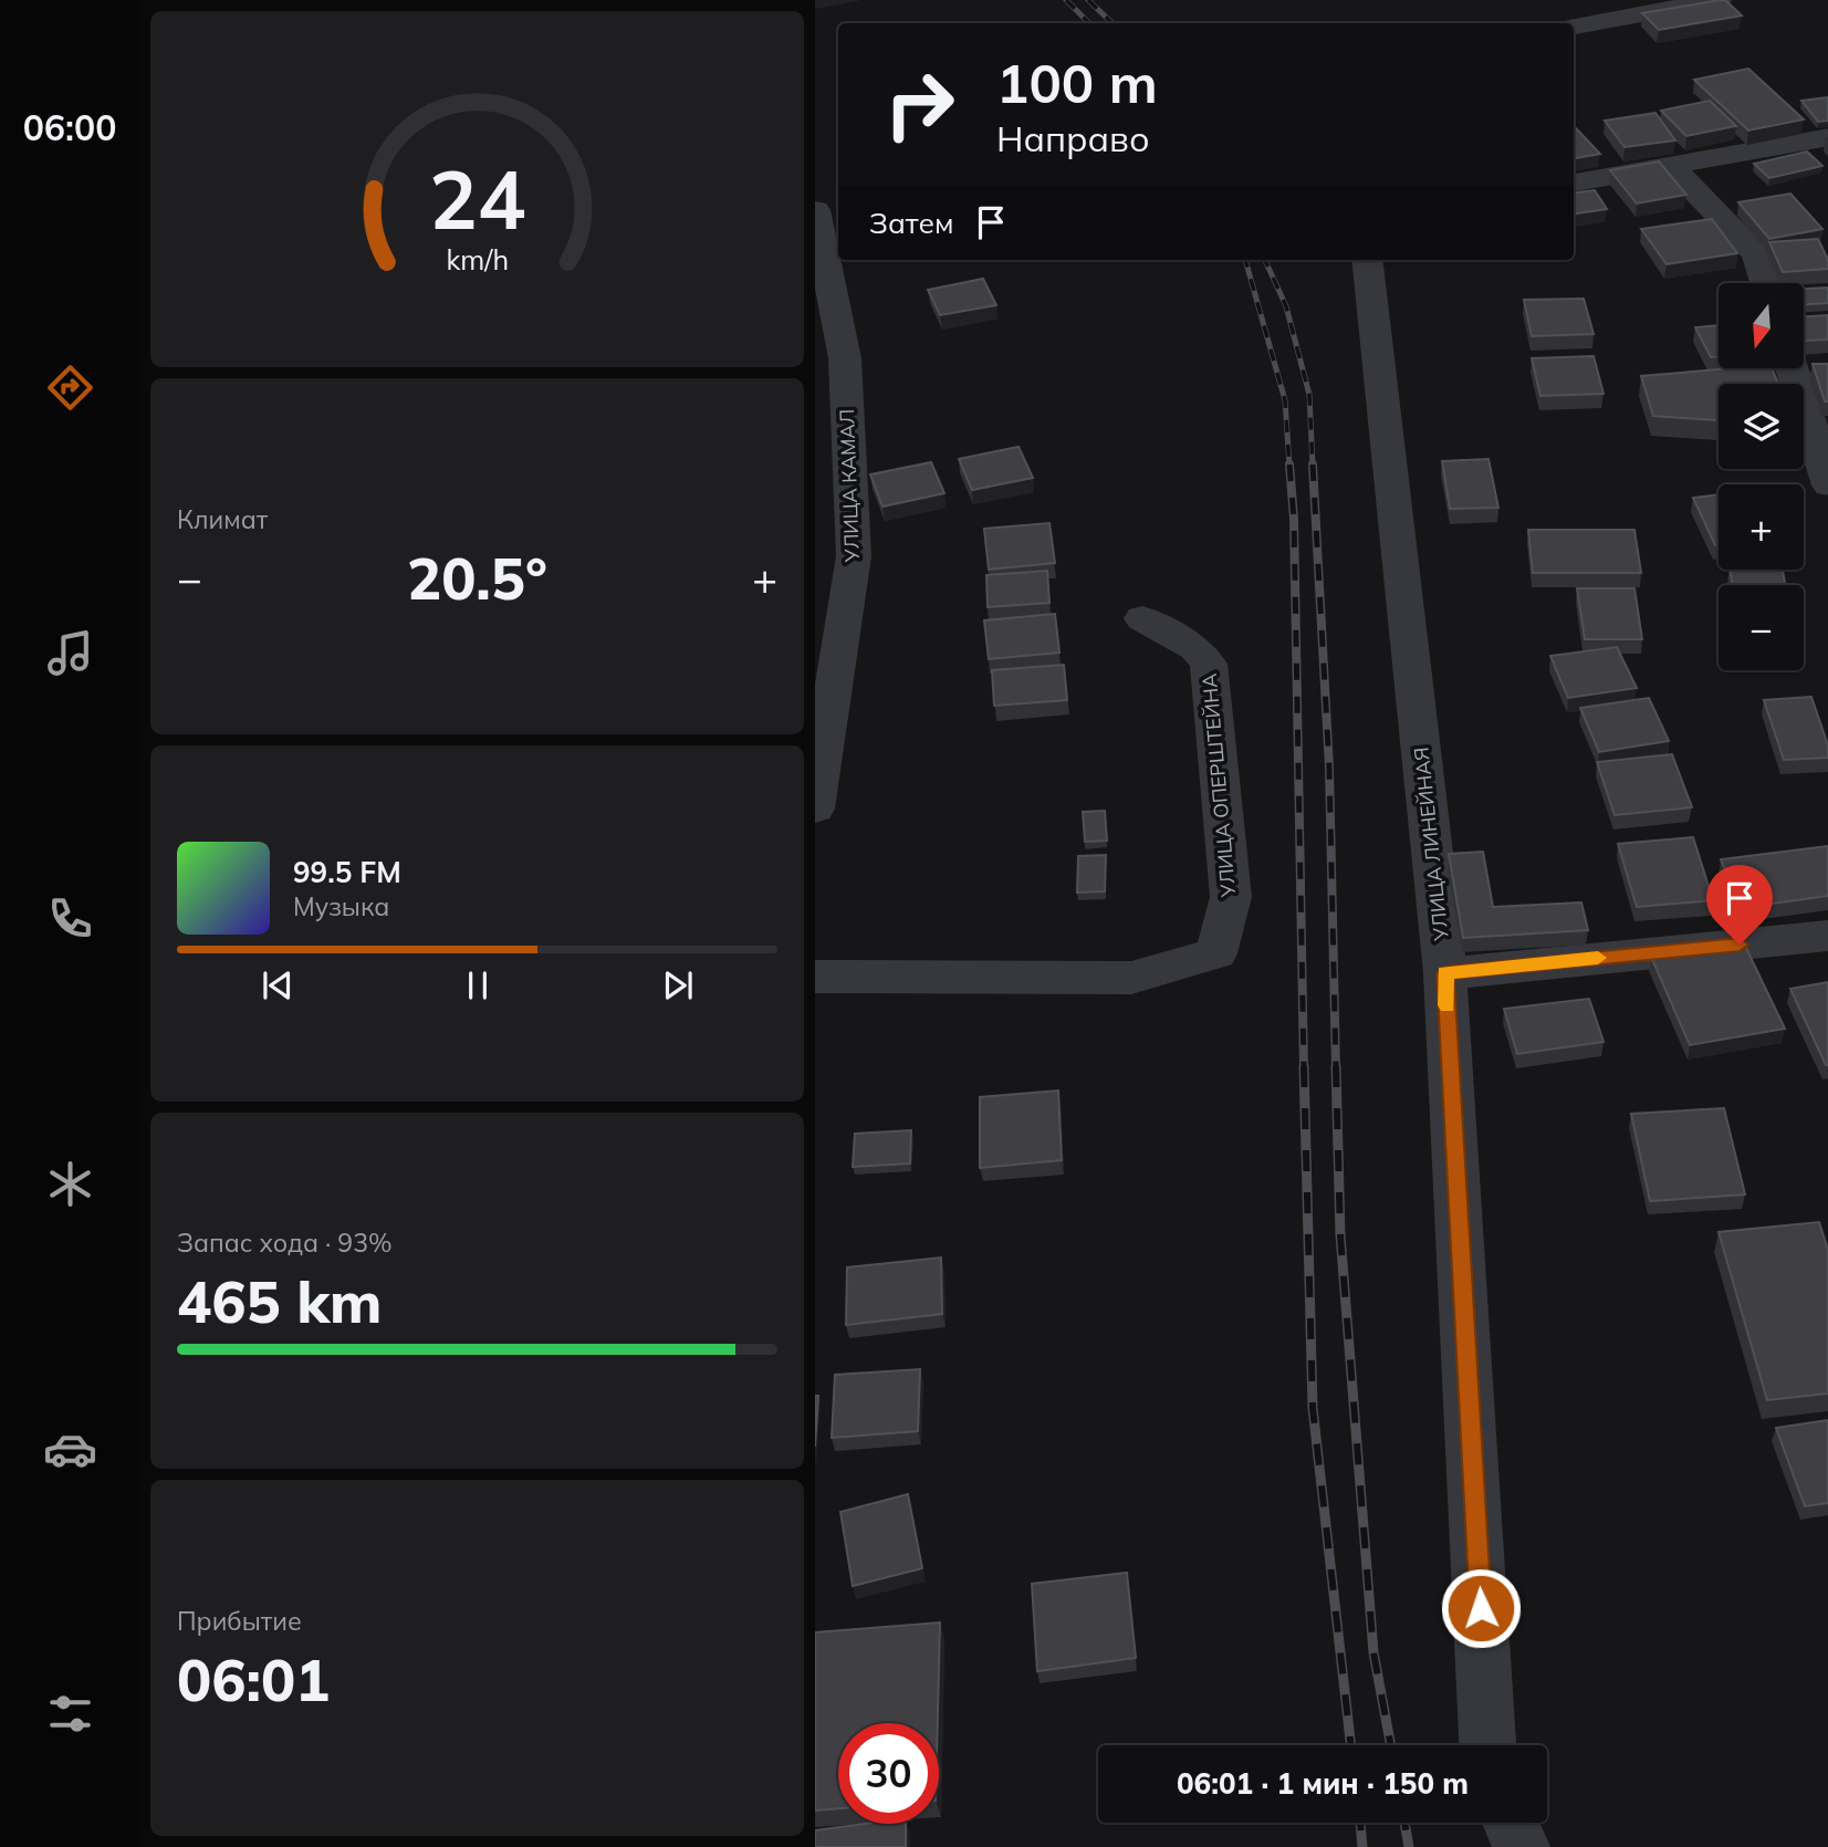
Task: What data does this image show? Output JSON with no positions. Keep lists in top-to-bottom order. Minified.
{"streets":{"street":["УЛИЦА КАМАЛ","УЛИЦА ОПЕРШТЕЙНА","УЛИЦА ЛИНЕЙНАЯ"]},"north":"bottom","page":{"tabs":"06:00","turn":["100 m","Направо"],"then":"Затем","map_buttons":["+","−"],"tile":["Климат",["Запас хода · 93%","465 km"],["Прибытие","06:01"]],"heat":["−","20.5°","+"],"song":["99.5 FM","Музыка"],"limit":"30","trip":"06:01 · 1 мин · 150 m","gauge":["24","km/h"]}}
